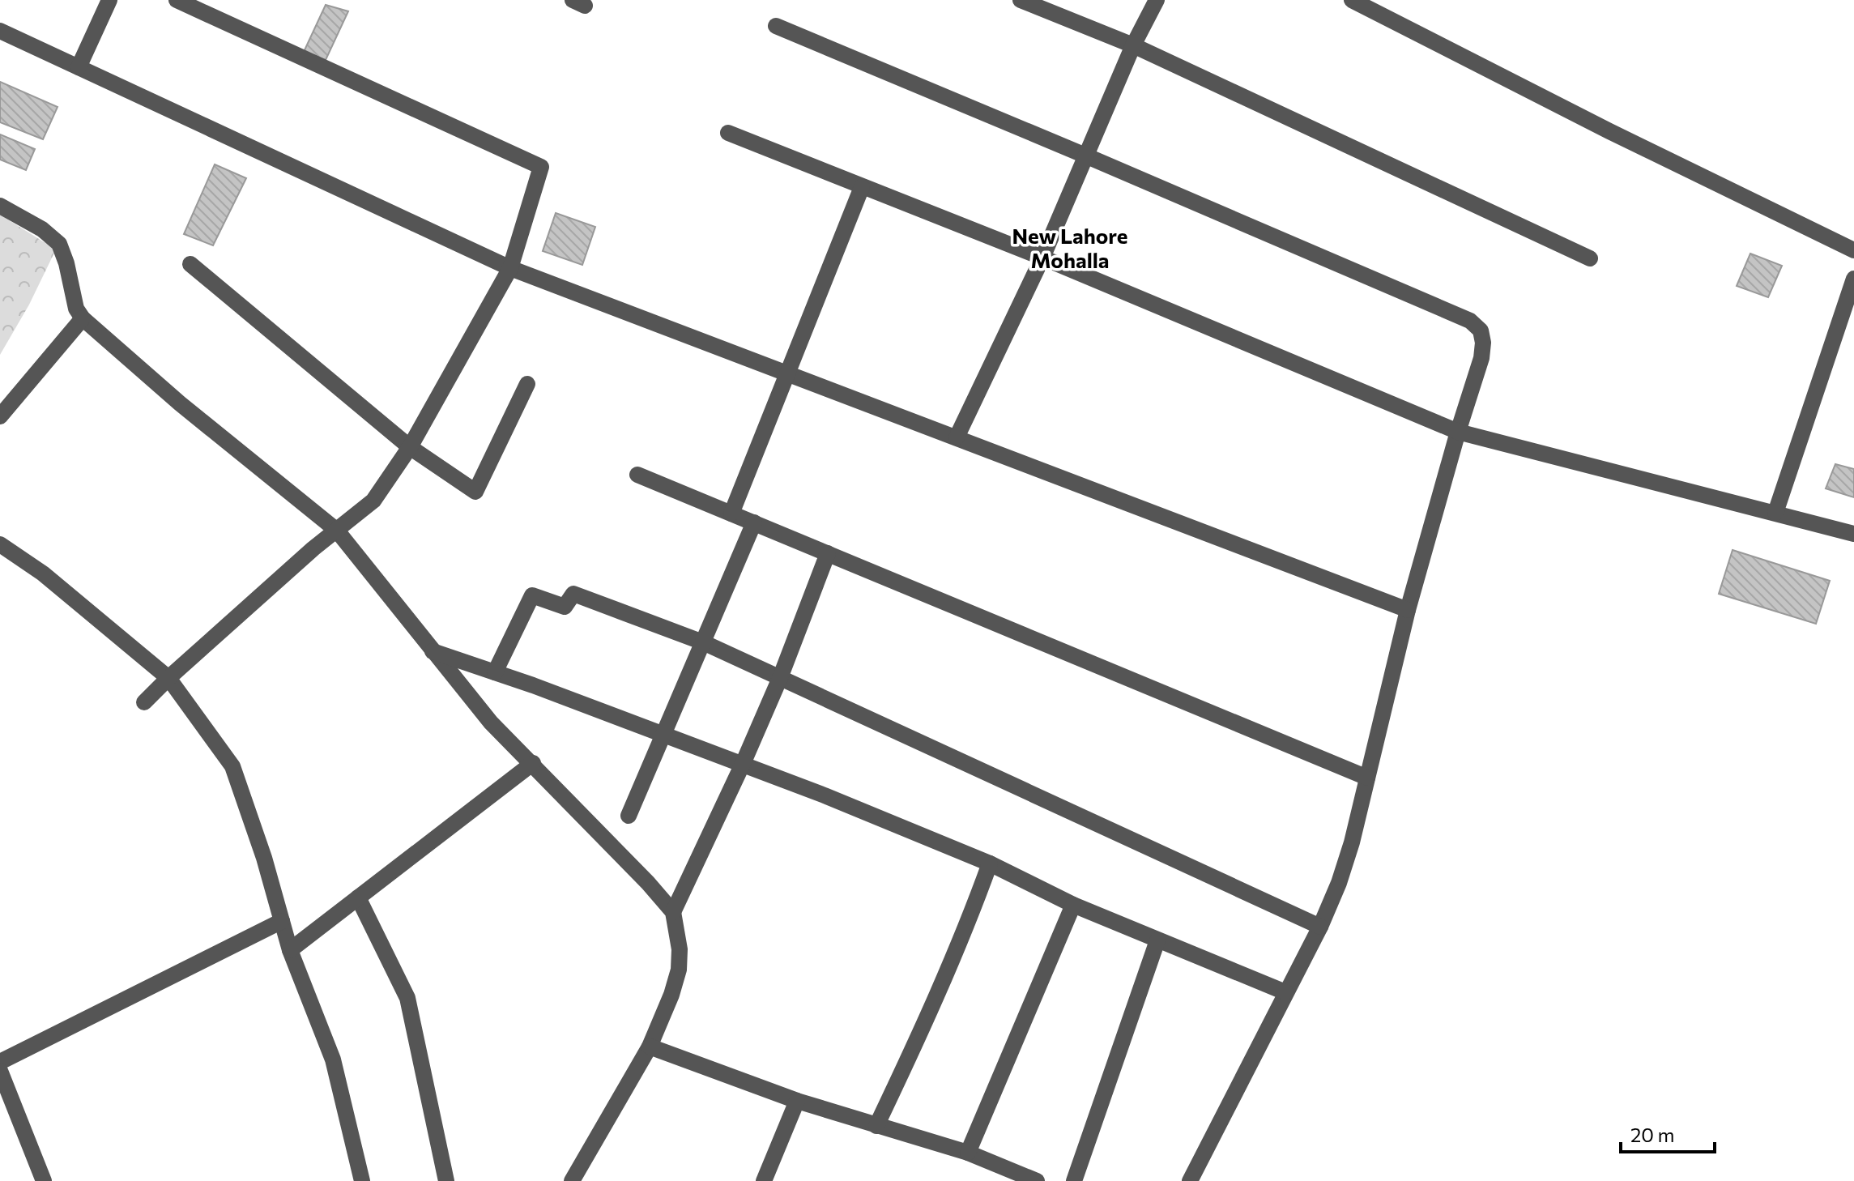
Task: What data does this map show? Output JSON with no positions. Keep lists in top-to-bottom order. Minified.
{"districts":["New Lahore Mohalla"],"scale_bar":"20 m"}
